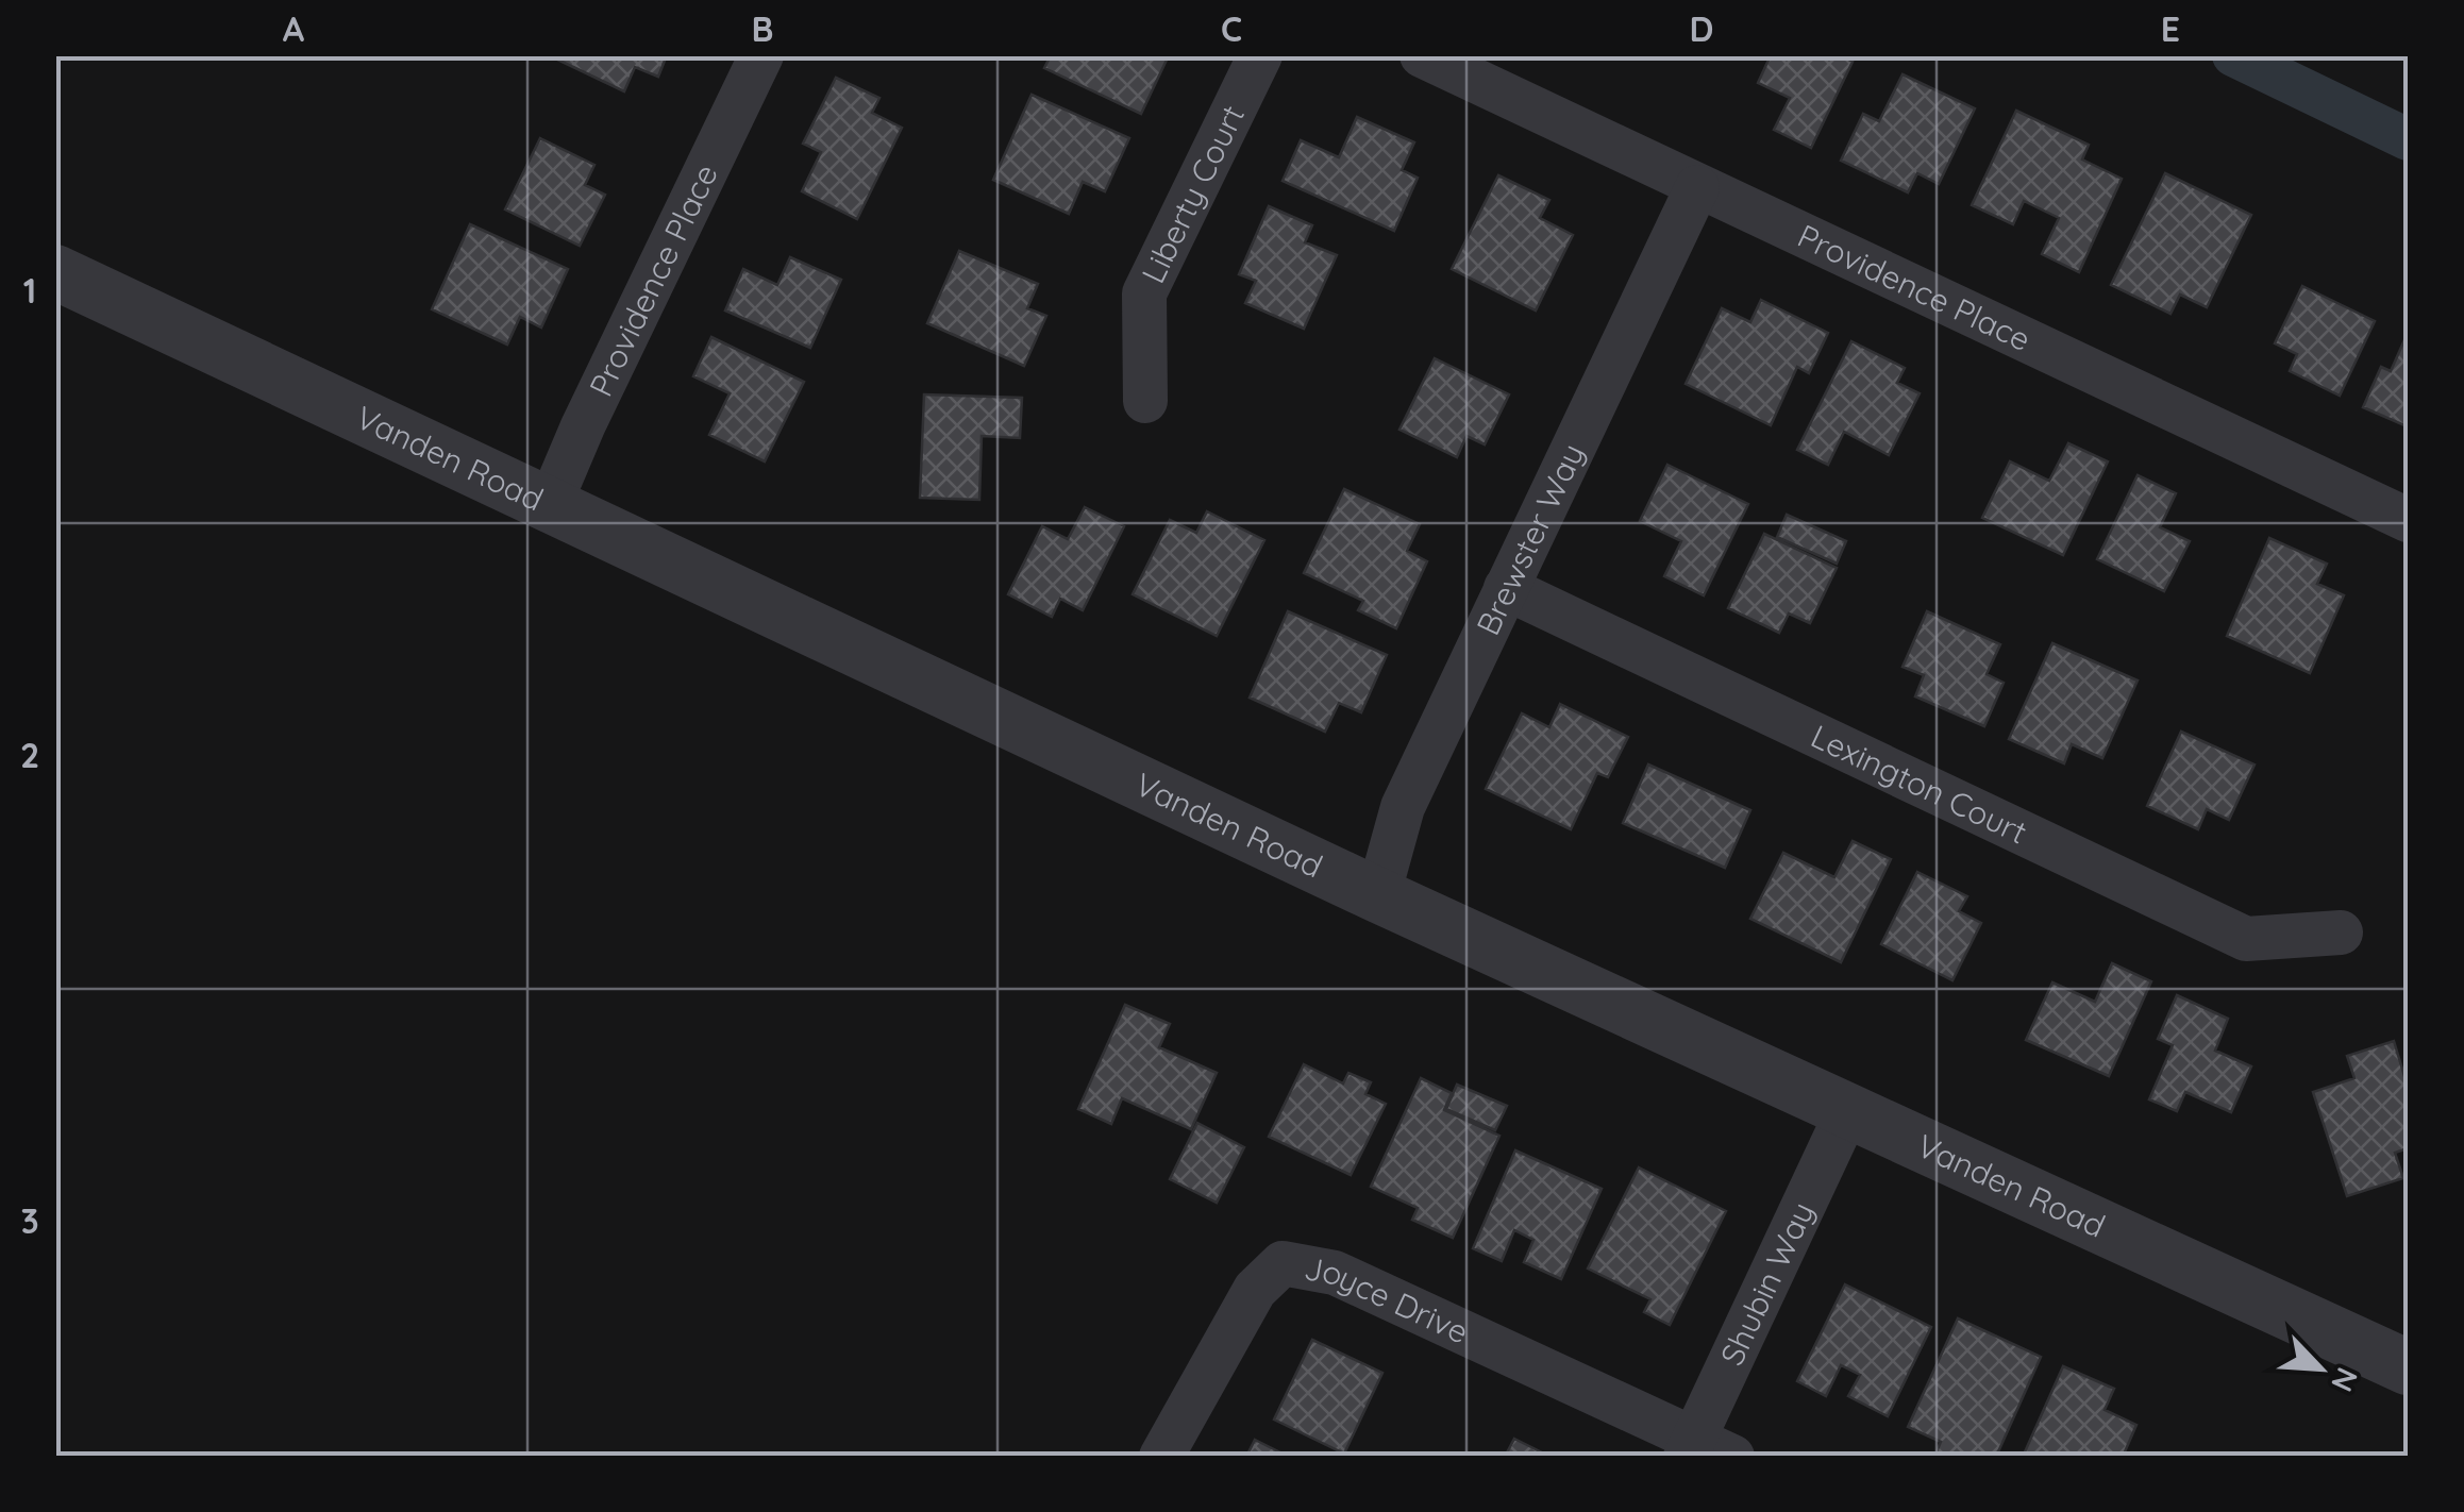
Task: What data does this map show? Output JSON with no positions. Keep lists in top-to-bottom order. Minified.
{"streets":{"street":["Liberty Court","Providence Place","Vanden Road","Brewster Way","Lexington Court","Shubin Way","Joyce Drive"]},"crossings":[["Providence Place","Vanden Road"],["Providence Place","Brewster Way"],["Vanden Road","Brewster Way"],["Vanden Road","Shubin Way"],["Brewster Way","Lexington Court"],["Shubin Way","Joyce Drive"]],"north":"bottom right","grid":{"columns":["A","B","C","D","E"],"rows":["1","2","3"]}}
